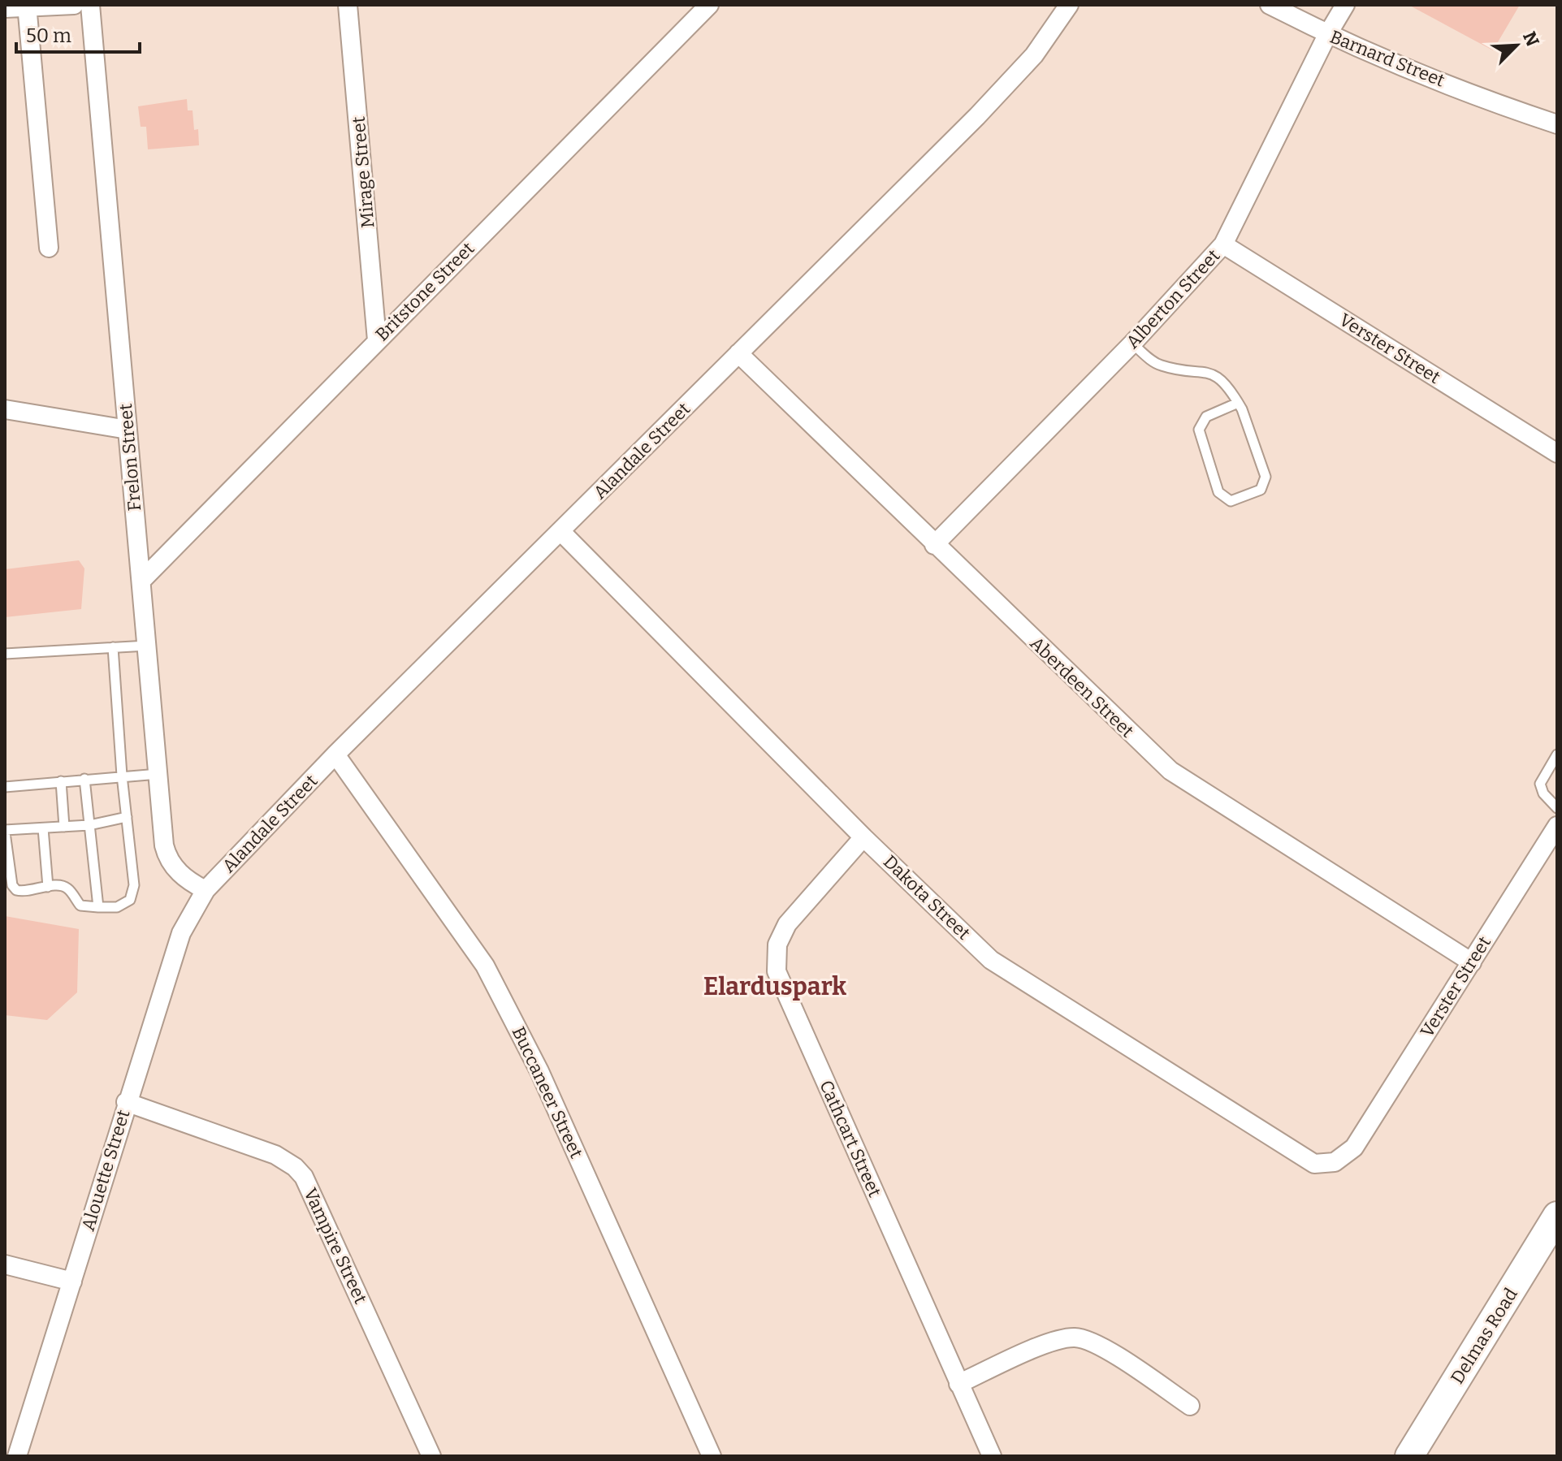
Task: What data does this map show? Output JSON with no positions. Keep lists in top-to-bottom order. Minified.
{"streets":{"main road":["Delmas Road"],"street":["Barnard Street","Mirage Street","Britstone Street","Alberton Street","Verster Street","Alandale Street","Frelon Street","Aberdeen Street","Dakota Street","Buccaneer Street","Cathcart Street","Alouette Street","Vampire Street"]},"crossings":[["Barnard Street","Alberton Street"],["Mirage Street","Britstone Street"],["Britstone Street","Frelon Street"],["Alberton Street","Verster Street"],["Alberton Street","Aberdeen Street"],["Verster Street","Aberdeen Street"],["Verster Street","Dakota Street"],["Alandale Street","Frelon Street"],["Alandale Street","Aberdeen Street"],["Alandale Street","Dakota Street"],["Alandale Street","Buccaneer Street"],["Alandale Street","Alouette Street"],["Frelon Street","Alouette Street"],["Dakota Street","Cathcart Street"],["Alouette Street","Vampire Street"]],"districts":["Elarduspark"],"scale_bar":"50 m","north":"top right"}
